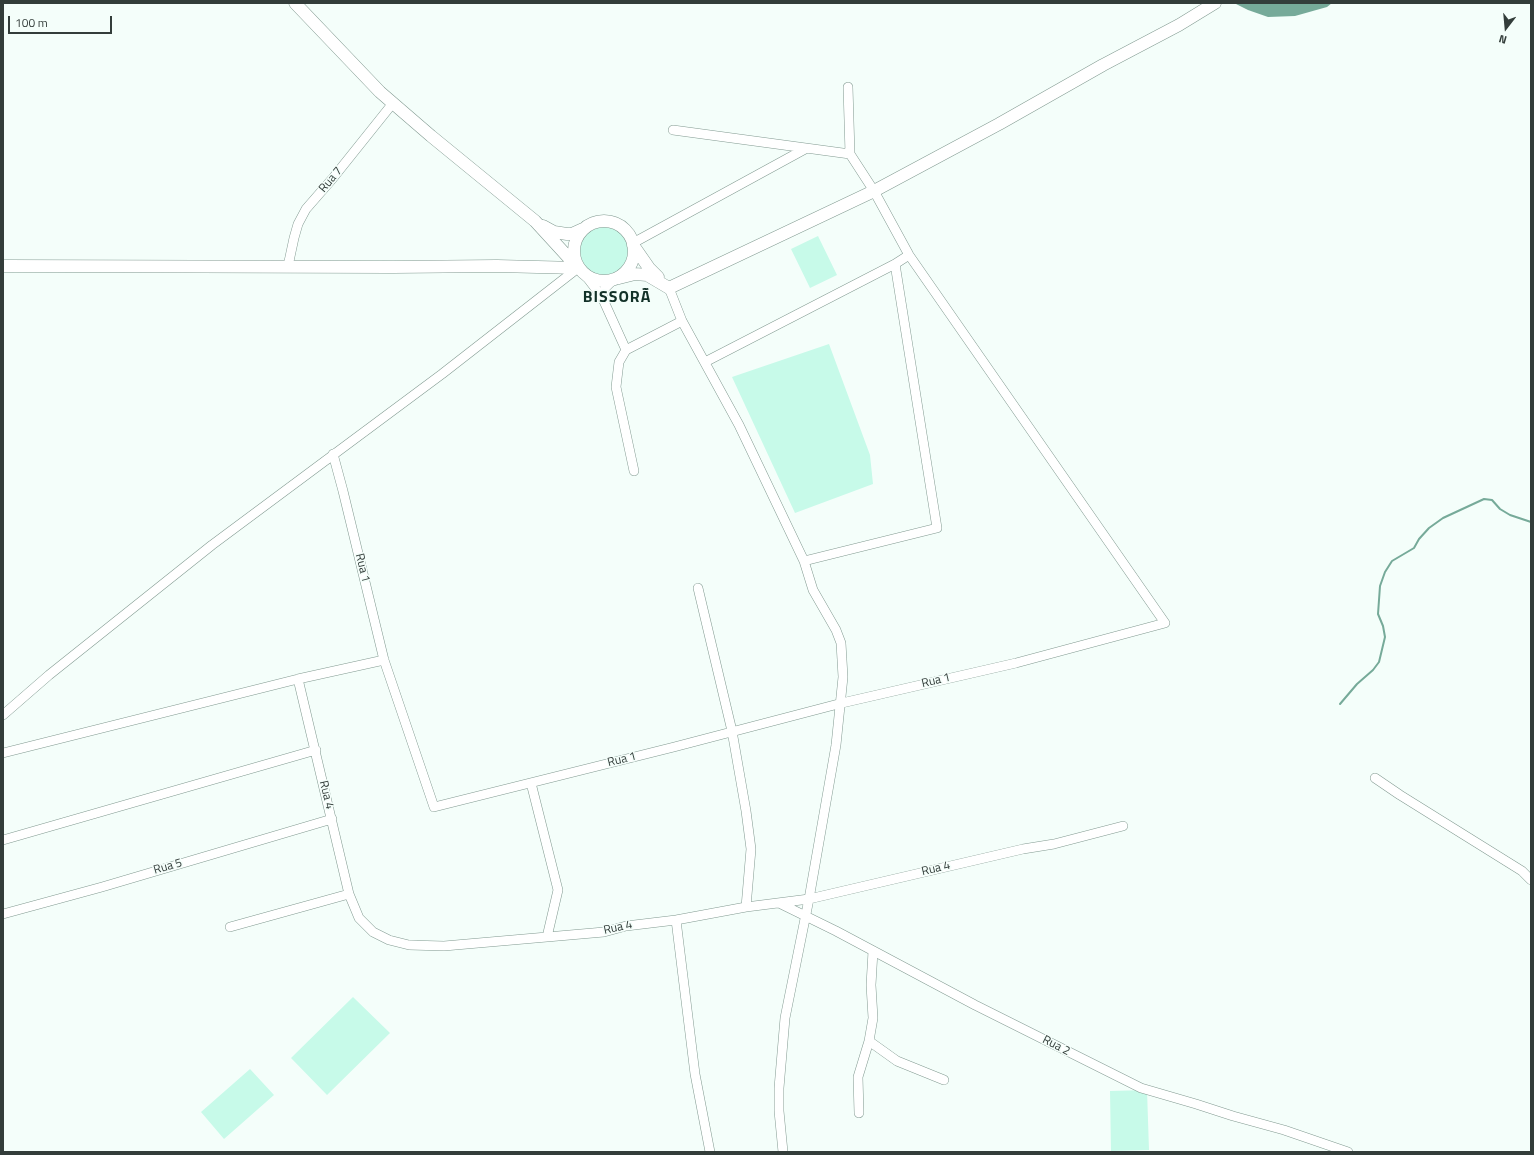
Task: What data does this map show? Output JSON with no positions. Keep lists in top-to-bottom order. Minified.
{"streets":{"street":["Rua 7","Rua 1","Rua 4","Rua 5","Rua 2"]},"crossings":[["Rua 4","Rua 5"],["Rua 4","Rua 2"]],"districts":["BISSORÃ"],"scale_bar":"100 m","north":"bottom"}
